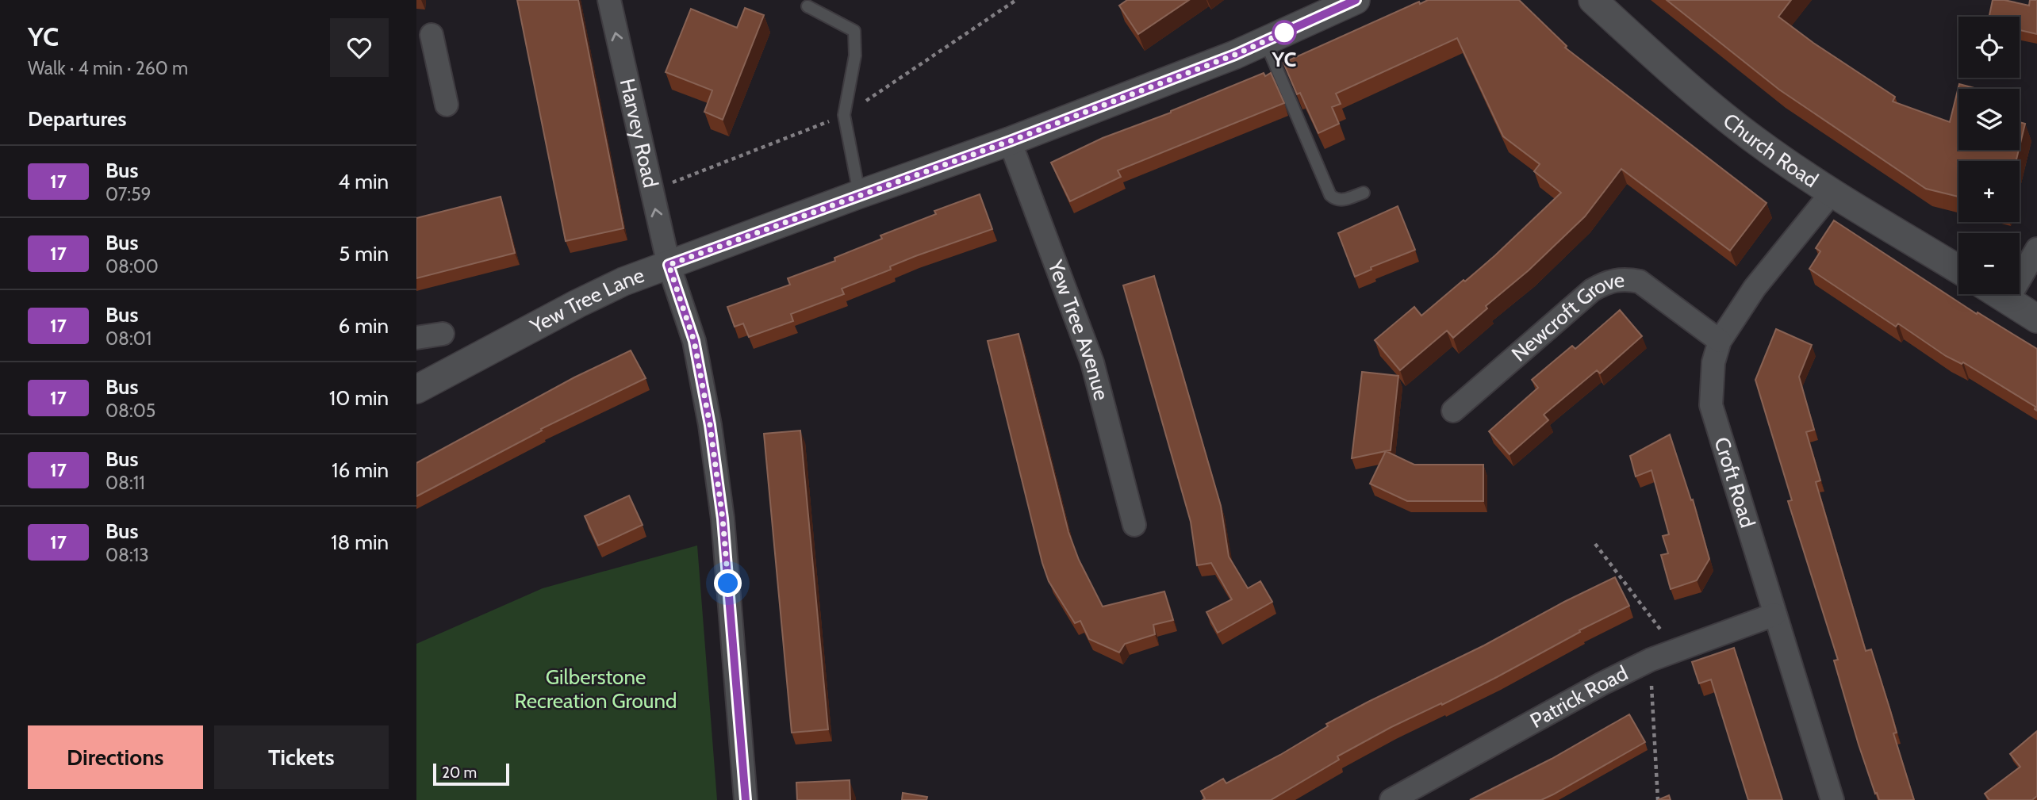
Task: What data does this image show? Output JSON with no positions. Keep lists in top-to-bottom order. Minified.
{"streets":{"street":["Harvey Road","Church Road","Yew Tree Lane","Newcroft Grove","Yew Tree Avenue","Croft Road","Patrick Road"]},"crossings":[["Harvey Road","Yew Tree Lane"],["Church Road","Croft Road"],["Yew Tree Lane","Yew Tree Avenue"],["Newcroft Grove","Croft Road"],["Croft Road","Patrick Road"]],"parks":["Gilberstone Recreation Ground"],"places":["YC"],"lines":["bus line 17"],"scale_bar":"20 m","page":{"heading":[["YC","Walk · 4 min · 260 m"],"Departures"],"map_buttons":["+","−"],"list":[{"mark":"17","name":"Bus","note":"07:59","value":"4 min"},{"mark":"17","name":"Bus","note":"08:00","value":"5 min"},{"mark":"17","name":"Bus","note":"08:01","value":"6 min"},{"mark":"17","name":"Bus","note":"08:05","value":"10 min"},{"mark":"17","name":"Bus","note":"08:11","value":"16 min"},{"mark":"17","name":"Bus","note":"08:13","value":"18 min"}],"buttons":["Directions","Tickets"],"scale":"20 m"}}
